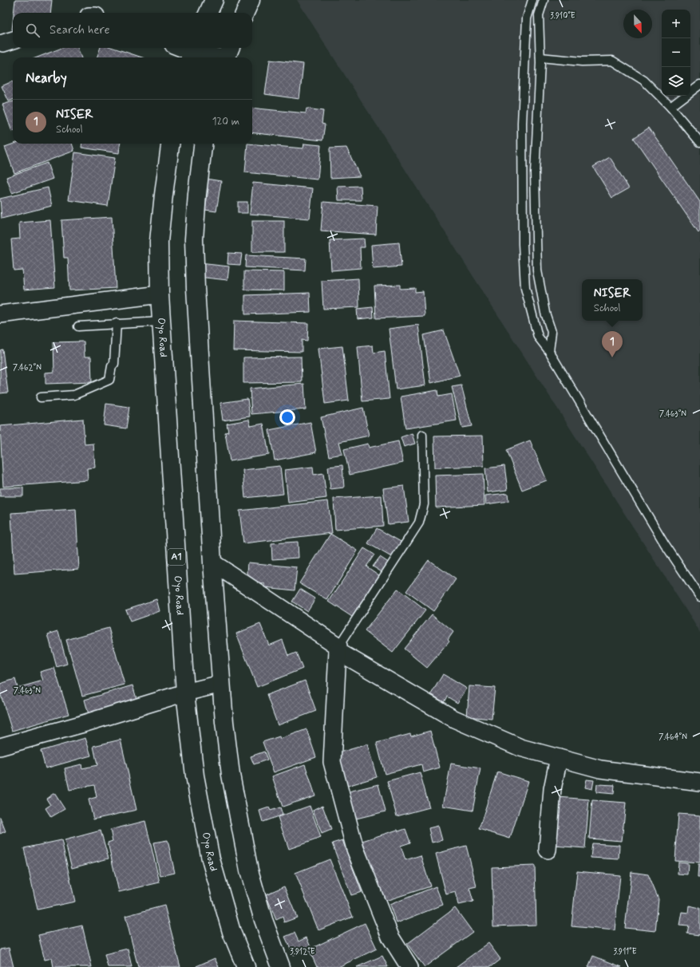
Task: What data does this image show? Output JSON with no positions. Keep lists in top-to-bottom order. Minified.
{"streets":{"highway":["Oyo Road","A1"]},"north":"bottom","page":{"map_buttons":["+","−"],"search":"Search here","heading":"Nearby","list":[{"mark":"1","name":"NISER","note":"School","value":"120 m"}],"popup":["NISER","School"],"pins":"1"},"coordinates":["3.910°E","7.462°N","7.463°N","7.464°N","3.912°E","3.911°E"]}
